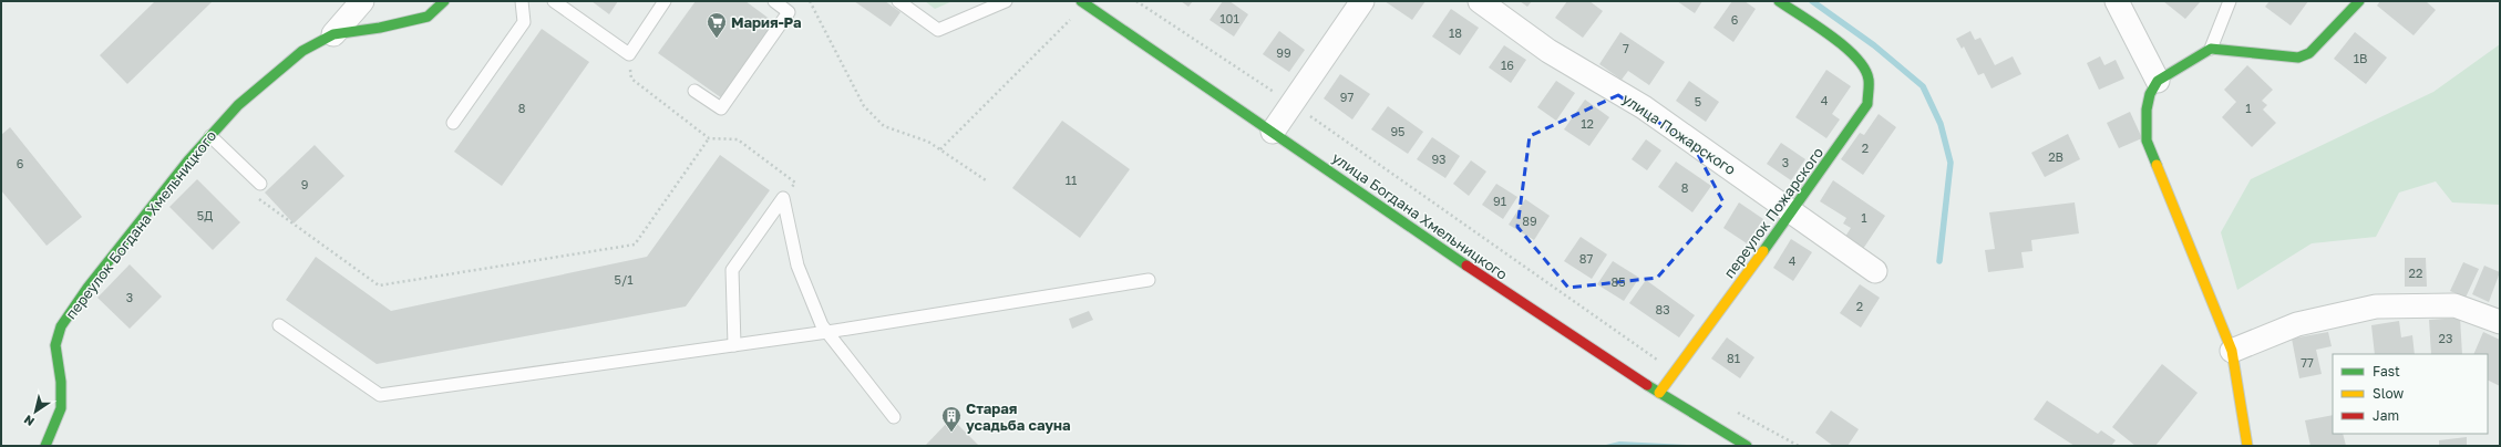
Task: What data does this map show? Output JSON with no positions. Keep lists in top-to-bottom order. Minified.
{"streets":{"street":["улица Пожарского","переулок Пожарского","улица Богдана Хмельницкого","переулок Богдана Хмельницкого"]},"crossings":[["улица Пожарского","переулок Пожарского"],["переулок Пожарского","улица Богдана Хмельницкого"]],"places":{"supermarket":["Мария-Ра"],"building":["Старая усадьба сауна"]},"house_numbers":["101","6","18","7","99","1В","16","97","4","5","8","1","12","95","2","2В","93","3","6","11","9","8","91","5Д","1","89","87","4","22","5/1","85","3","2","83","23","81","77"],"legend":["Fast","Slow","Jam"],"north":"bottom left"}
